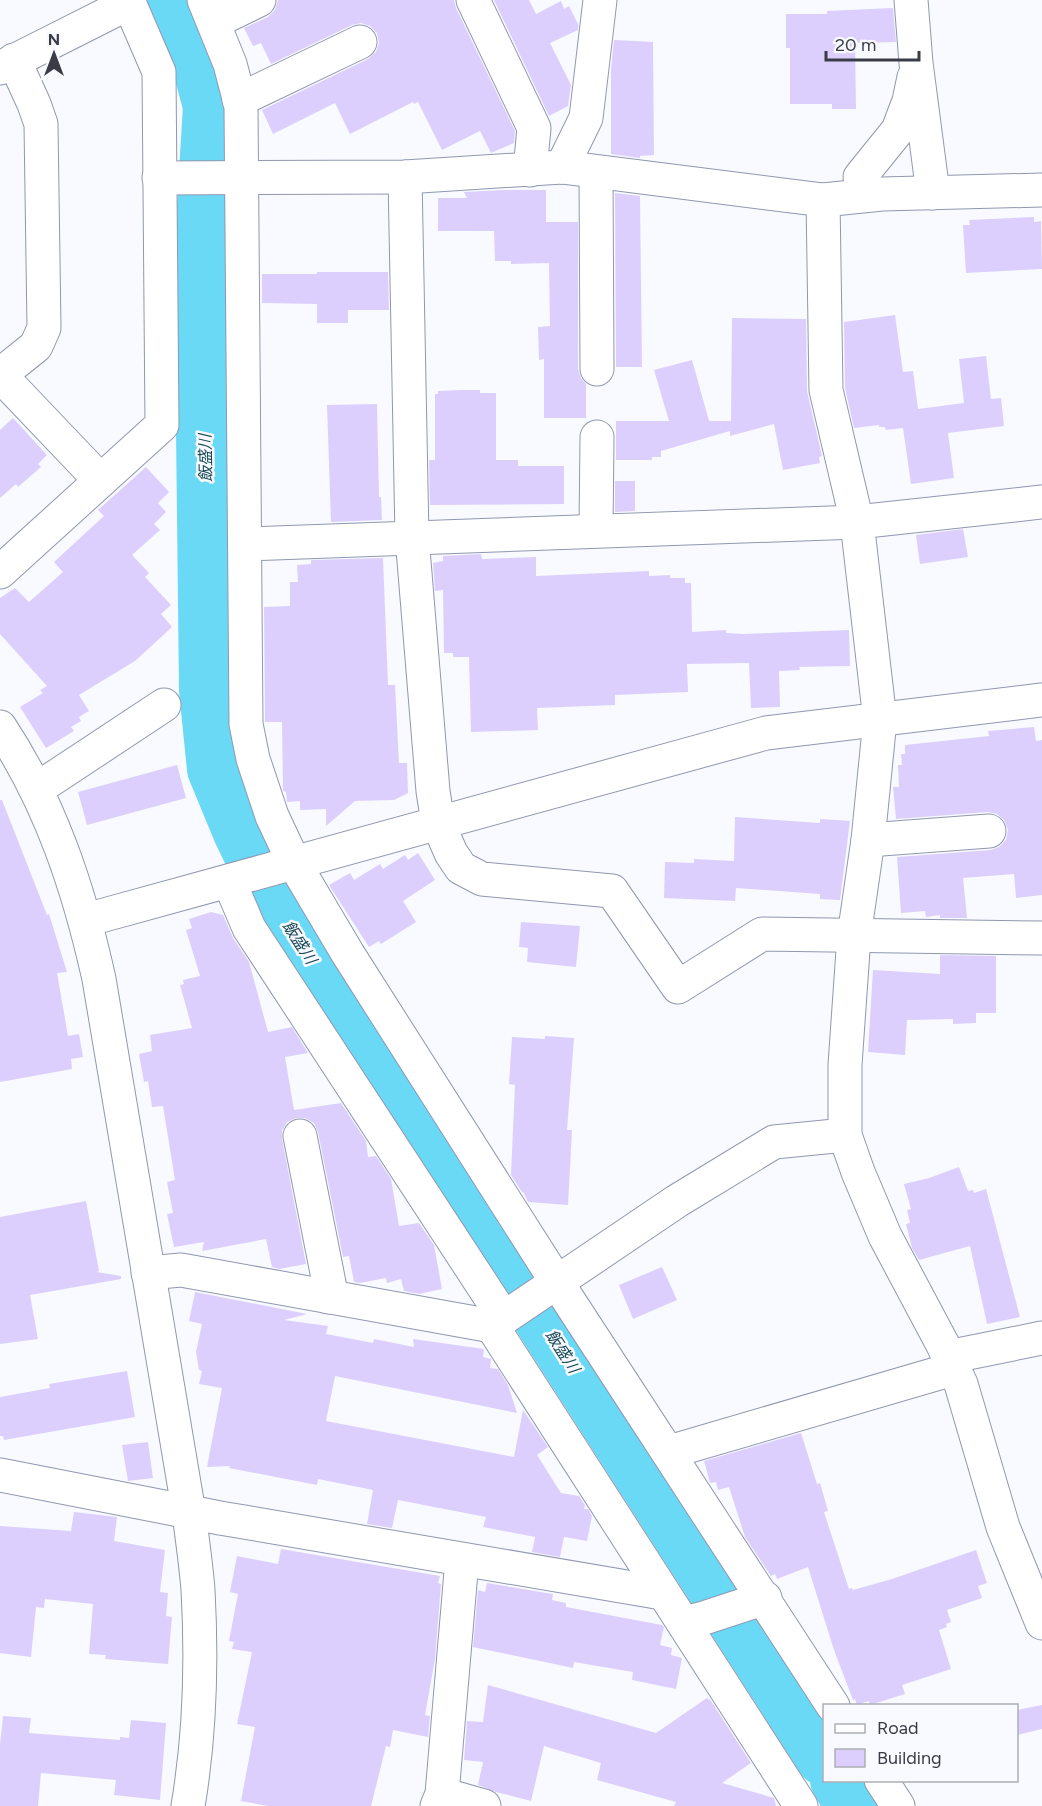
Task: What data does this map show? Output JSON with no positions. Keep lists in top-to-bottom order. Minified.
{"water":["飯盛川"],"legend":["Road","Building"],"scale_bar":"20 m","north":"top"}
